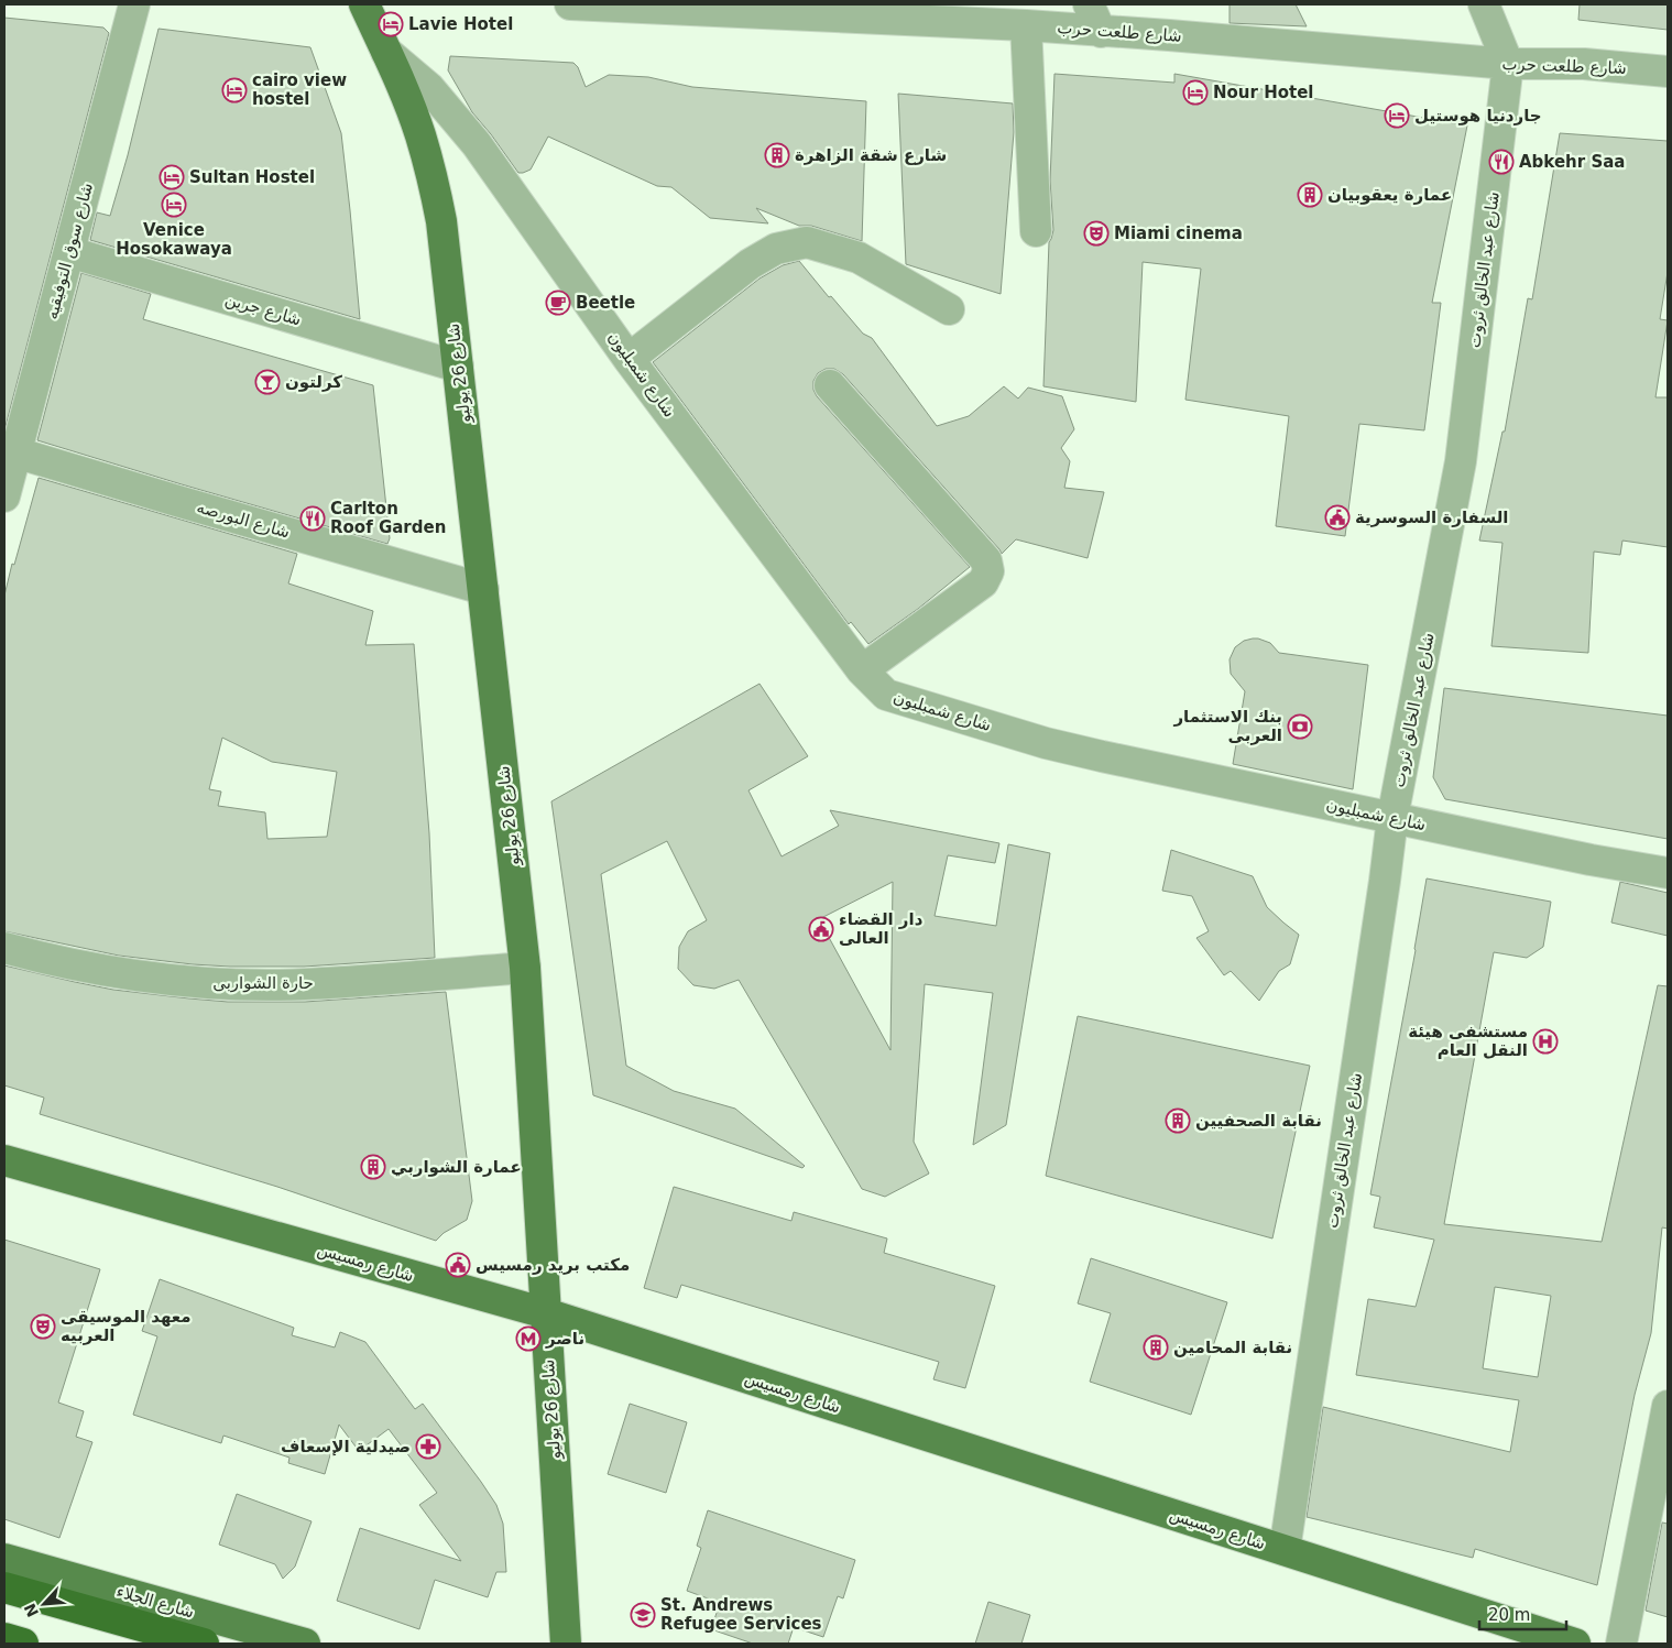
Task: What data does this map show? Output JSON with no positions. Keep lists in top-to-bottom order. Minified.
{"streets":{"main road":["شارع 26 يوليو","شارع رمسيس","شارع الجلاء"],"street":["شارع طلعت حرب","شارع سوق التوفيقيه","شارع عبد الخالق ثروت","شارع جرين","شارع شمبليون","شارع البورصه","حارة الشواربى"]},"crossings":[["شارع طلعت حرب","شارع عبد الخالق ثروت"],["شارع سوق التوفيقيه","شارع جرين"],["شارع سوق التوفيقيه","شارع البورصه"],["شارع عبد الخالق ثروت","شارع شمبليون"],["شارع عبد الخالق ثروت","شارع رمسيس"],["شارع جرين","شارع 26 يوليو"],["شارع 26 يوليو","شارع شمبليون"],["شارع 26 يوليو","شارع البورصه"],["شارع 26 يوليو","حارة الشواربى"],["شارع 26 يوليو","شارع رمسيس"]],"places":{"hotel":["Lavie Hotel","cairo view hostel","Nour Hotel","جاردنيا هوستيل","Sultan Hostel","Venice Hosokawaya"],"building":["شارع شقة الزاهرة","عمارة يعقوبيان","نقابة الصحفيين","عمارة الشواربي","نقابة المحامين"],"restaurant":["Abkehr Saa","Carlton Roof Garden"],"theatre":["Miami cinema","معهد الموسيقى العربيه"],"cafe":["Beetle"],"bar":["كرلتون"],"public building":["السفارة السوسرية","دار القضاء العالى","مكتب بريد رمسيس"],"bank":["بنك الاستثمار العربى"],"hospital":["مستشفى هيئة النقل العام"],"metro station":["ناصر"],"pharmacy":["صيدلية الإسعاف"],"school or university":["St. Andrews Refugee Services"]},"scale_bar":"20 m","north":"bottom left"}
